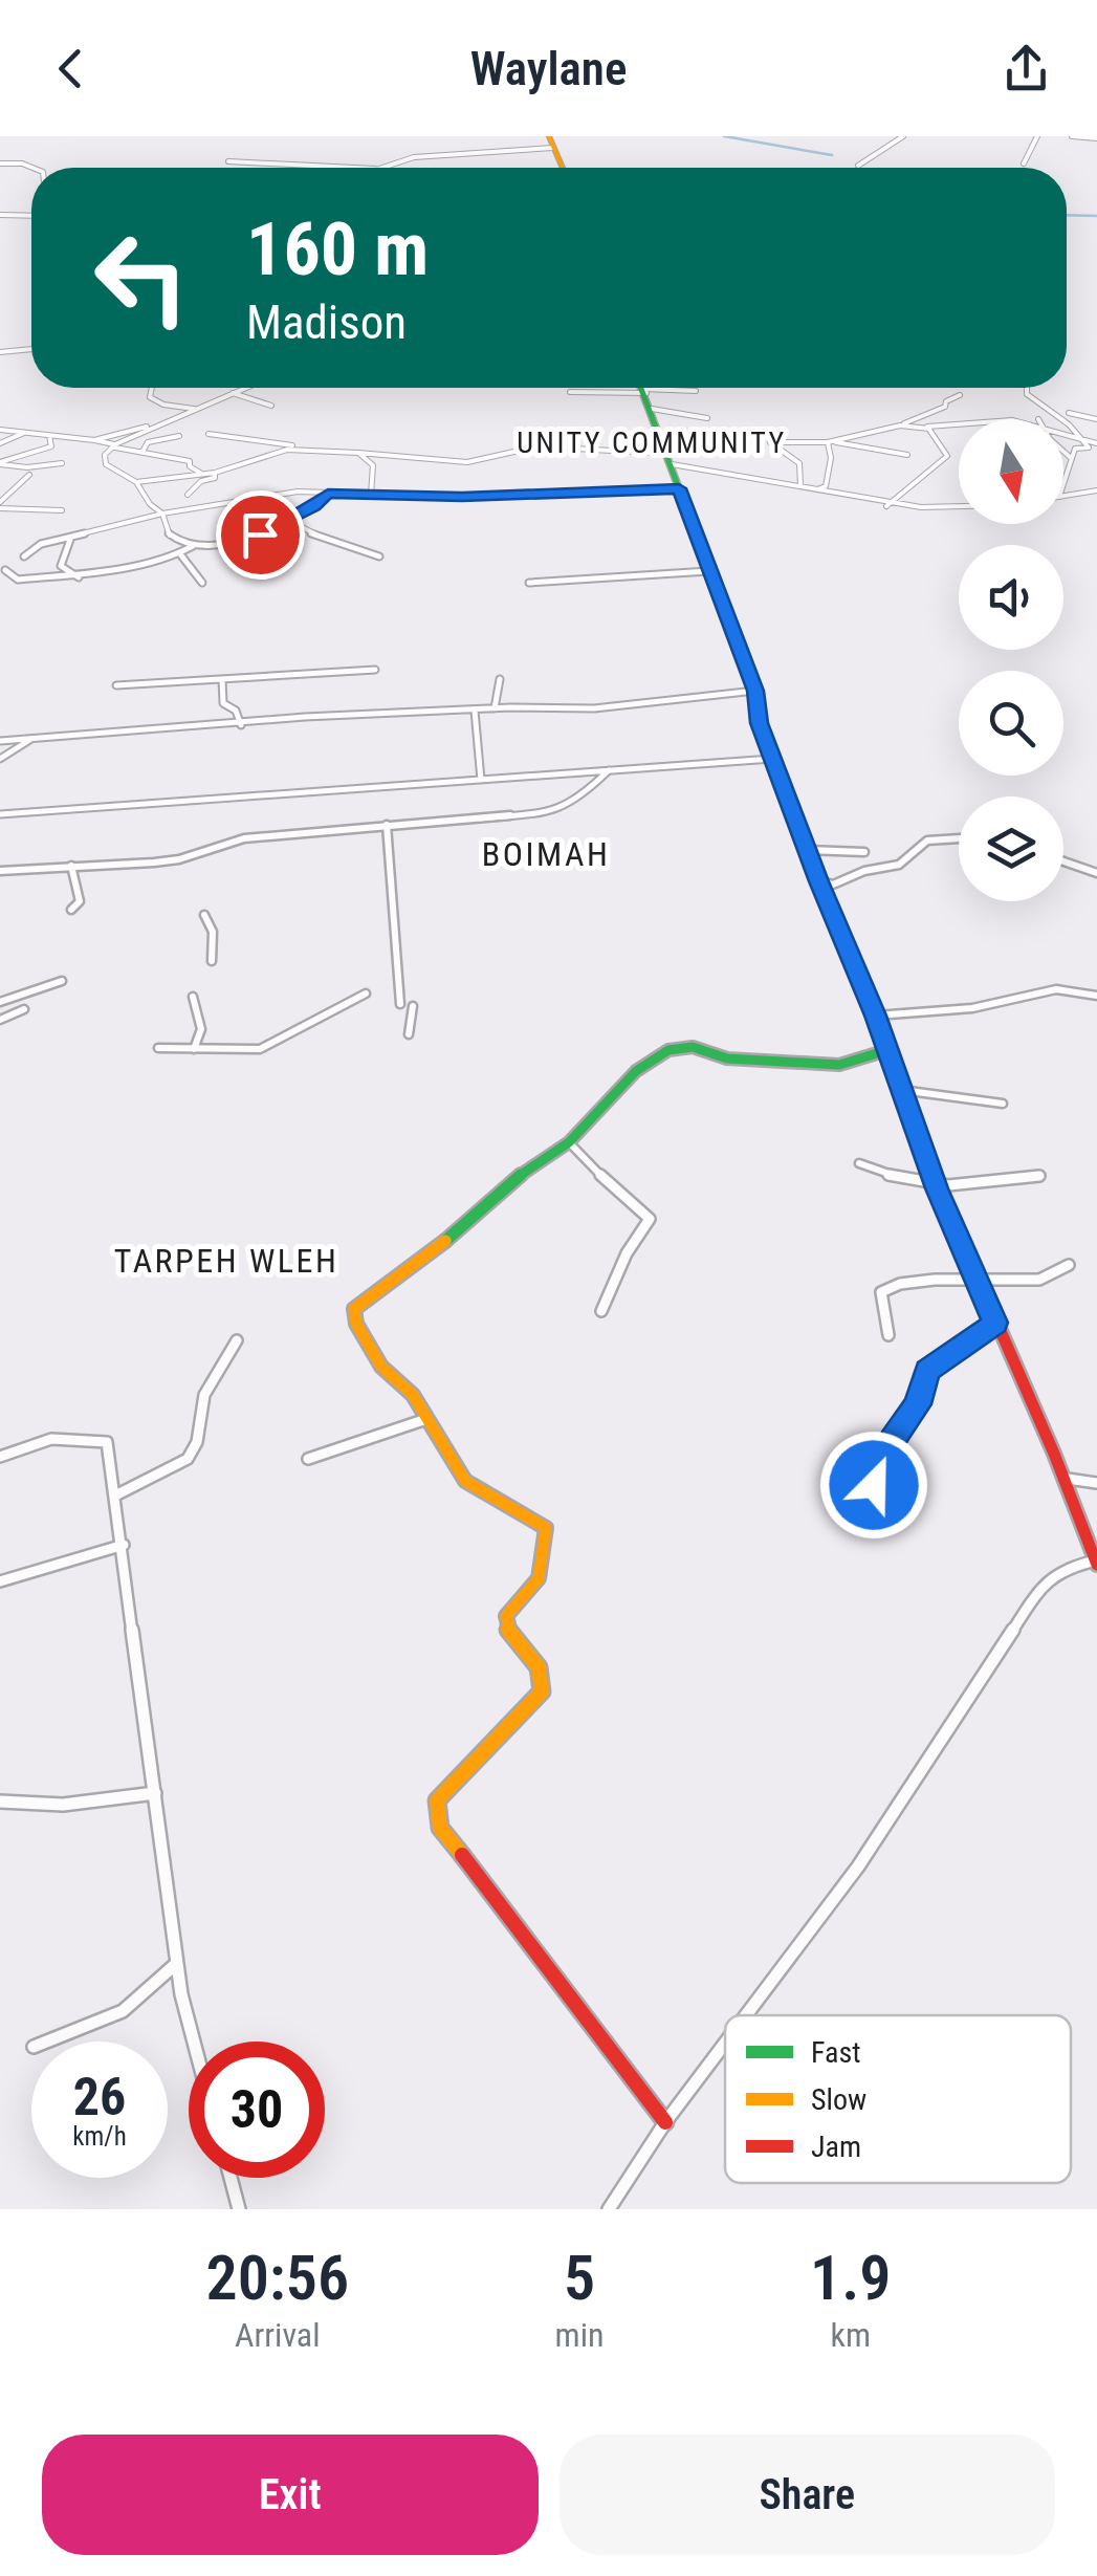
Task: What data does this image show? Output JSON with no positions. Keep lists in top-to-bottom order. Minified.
{"districts":["UNITY COMMUNITY","BOIMAH","TARPEH WLEH"],"legend":["Fast","Slow","Jam"],"north":"bottom","page":{"header":"Waylane","turn":["160 m","Madison"],"speed":"26 km/h","limit":"30","eta":["20:56","Arrival","5","min","1.9","km"],"buttons":["Exit","Share"]}}
